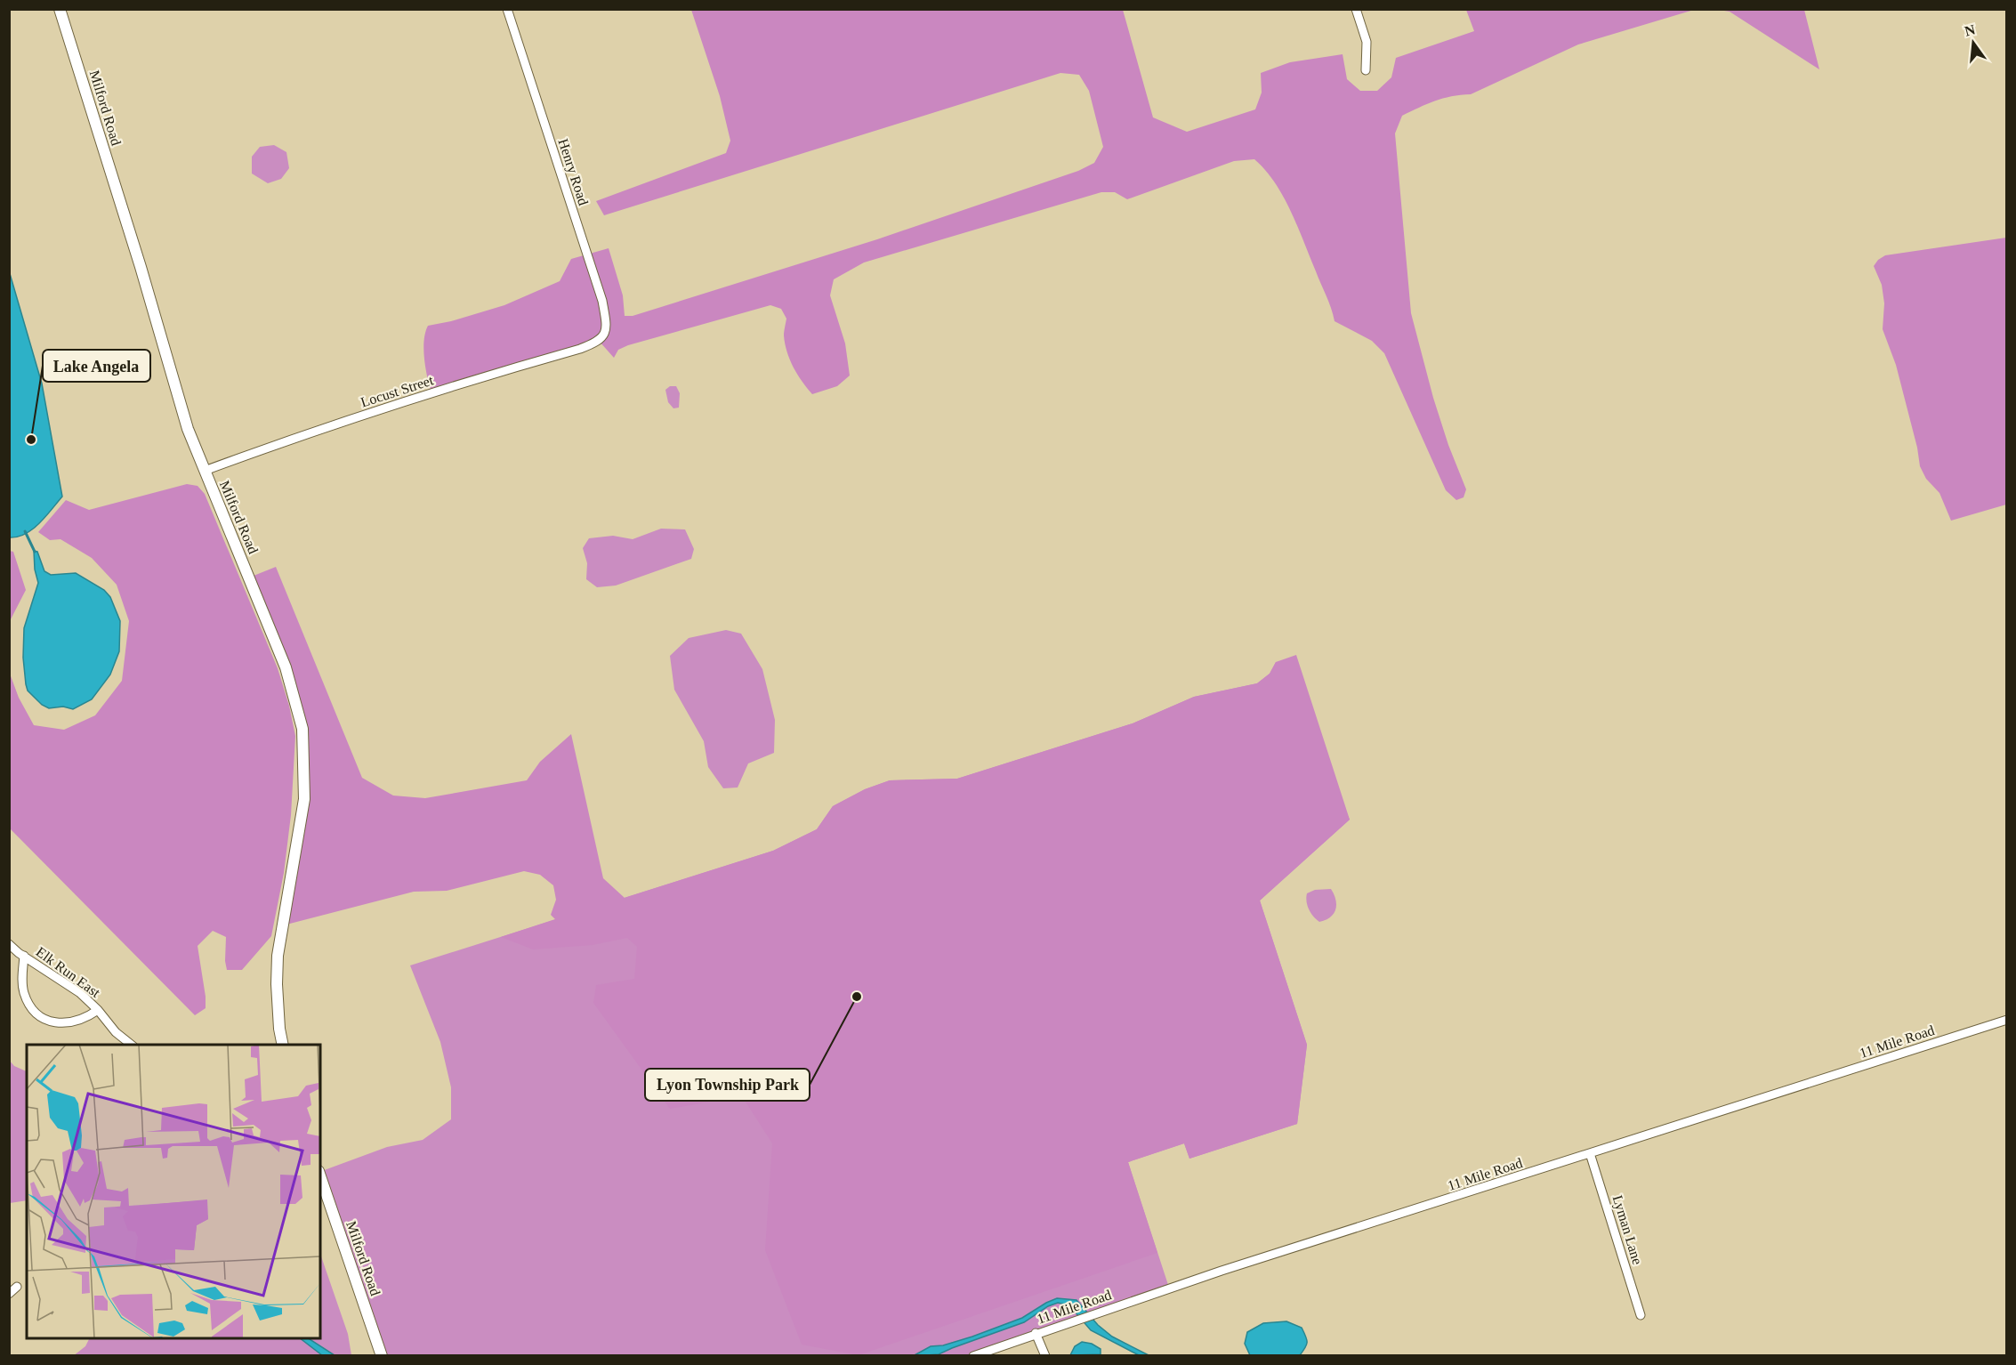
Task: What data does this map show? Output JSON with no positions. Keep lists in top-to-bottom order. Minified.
{"streets":{"street":["Milford Road","Henry Road","Locust Street","Elk Run East","11 Mile Road","Lyman Lane"]},"crossings":[["Milford Road","Locust Street"],["Henry Road","Locust Street"],["11 Mile Road","Lyman Lane"]],"places":["Lake Angela","Lyon Township Park"],"north":"top"}
